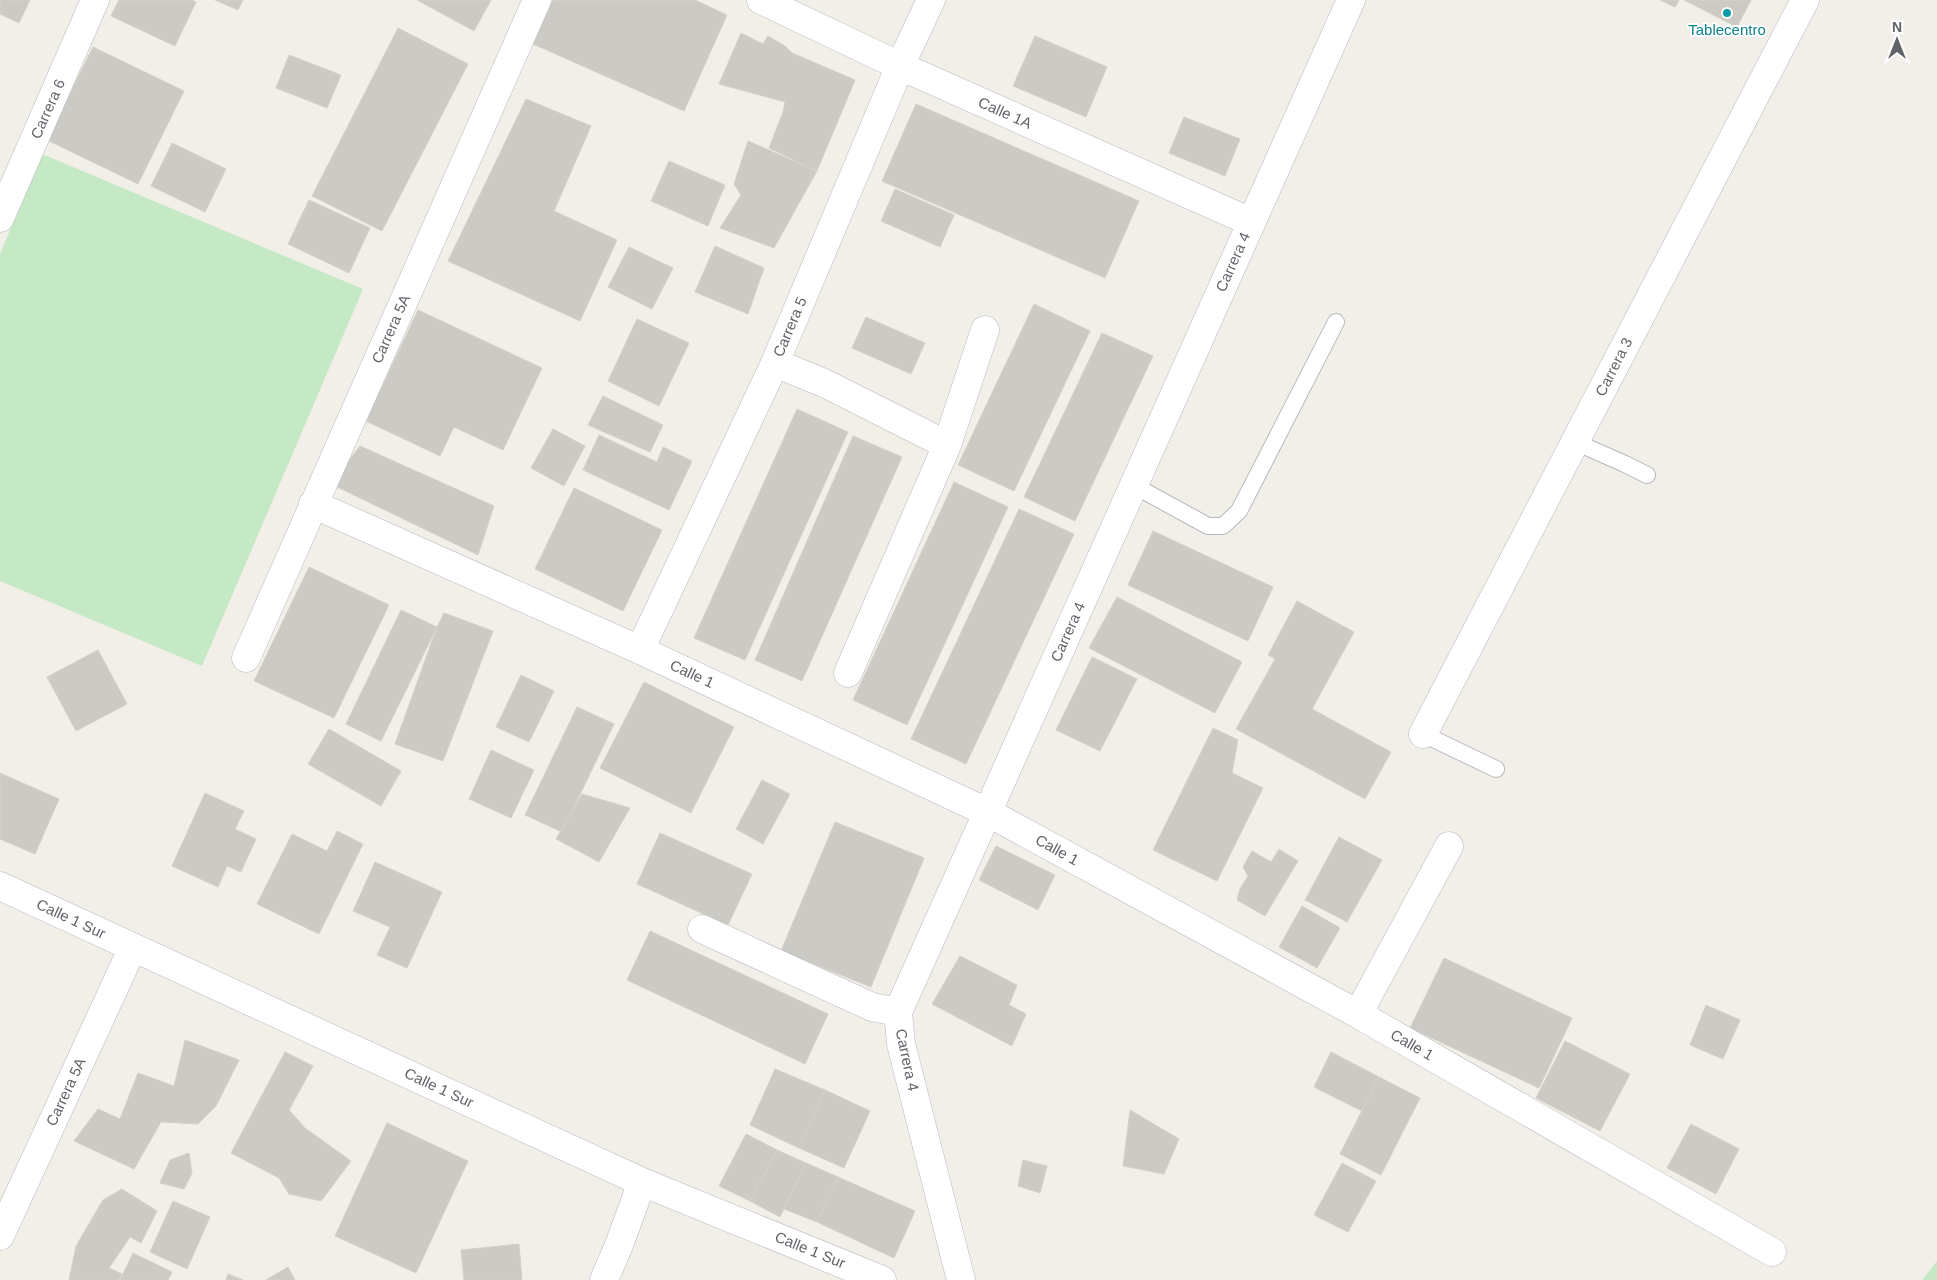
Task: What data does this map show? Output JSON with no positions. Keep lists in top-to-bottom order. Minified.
{"streets":{"street":["Carrera 6","Calle 1A","Carrera 4","Carrera 5","Carrera 5A","Carrera 3","Calle 1","Calle 1 Sur"]},"crossings":[["Calle 1A","Carrera 4"],["Calle 1A","Carrera 5"],["Carrera 4","Calle 1"],["Carrera 5","Calle 1"],["Carrera 5A","Calle 1"],["Carrera 5A","Calle 1 Sur"]],"places":["Tablecentro"],"north":"top"}
